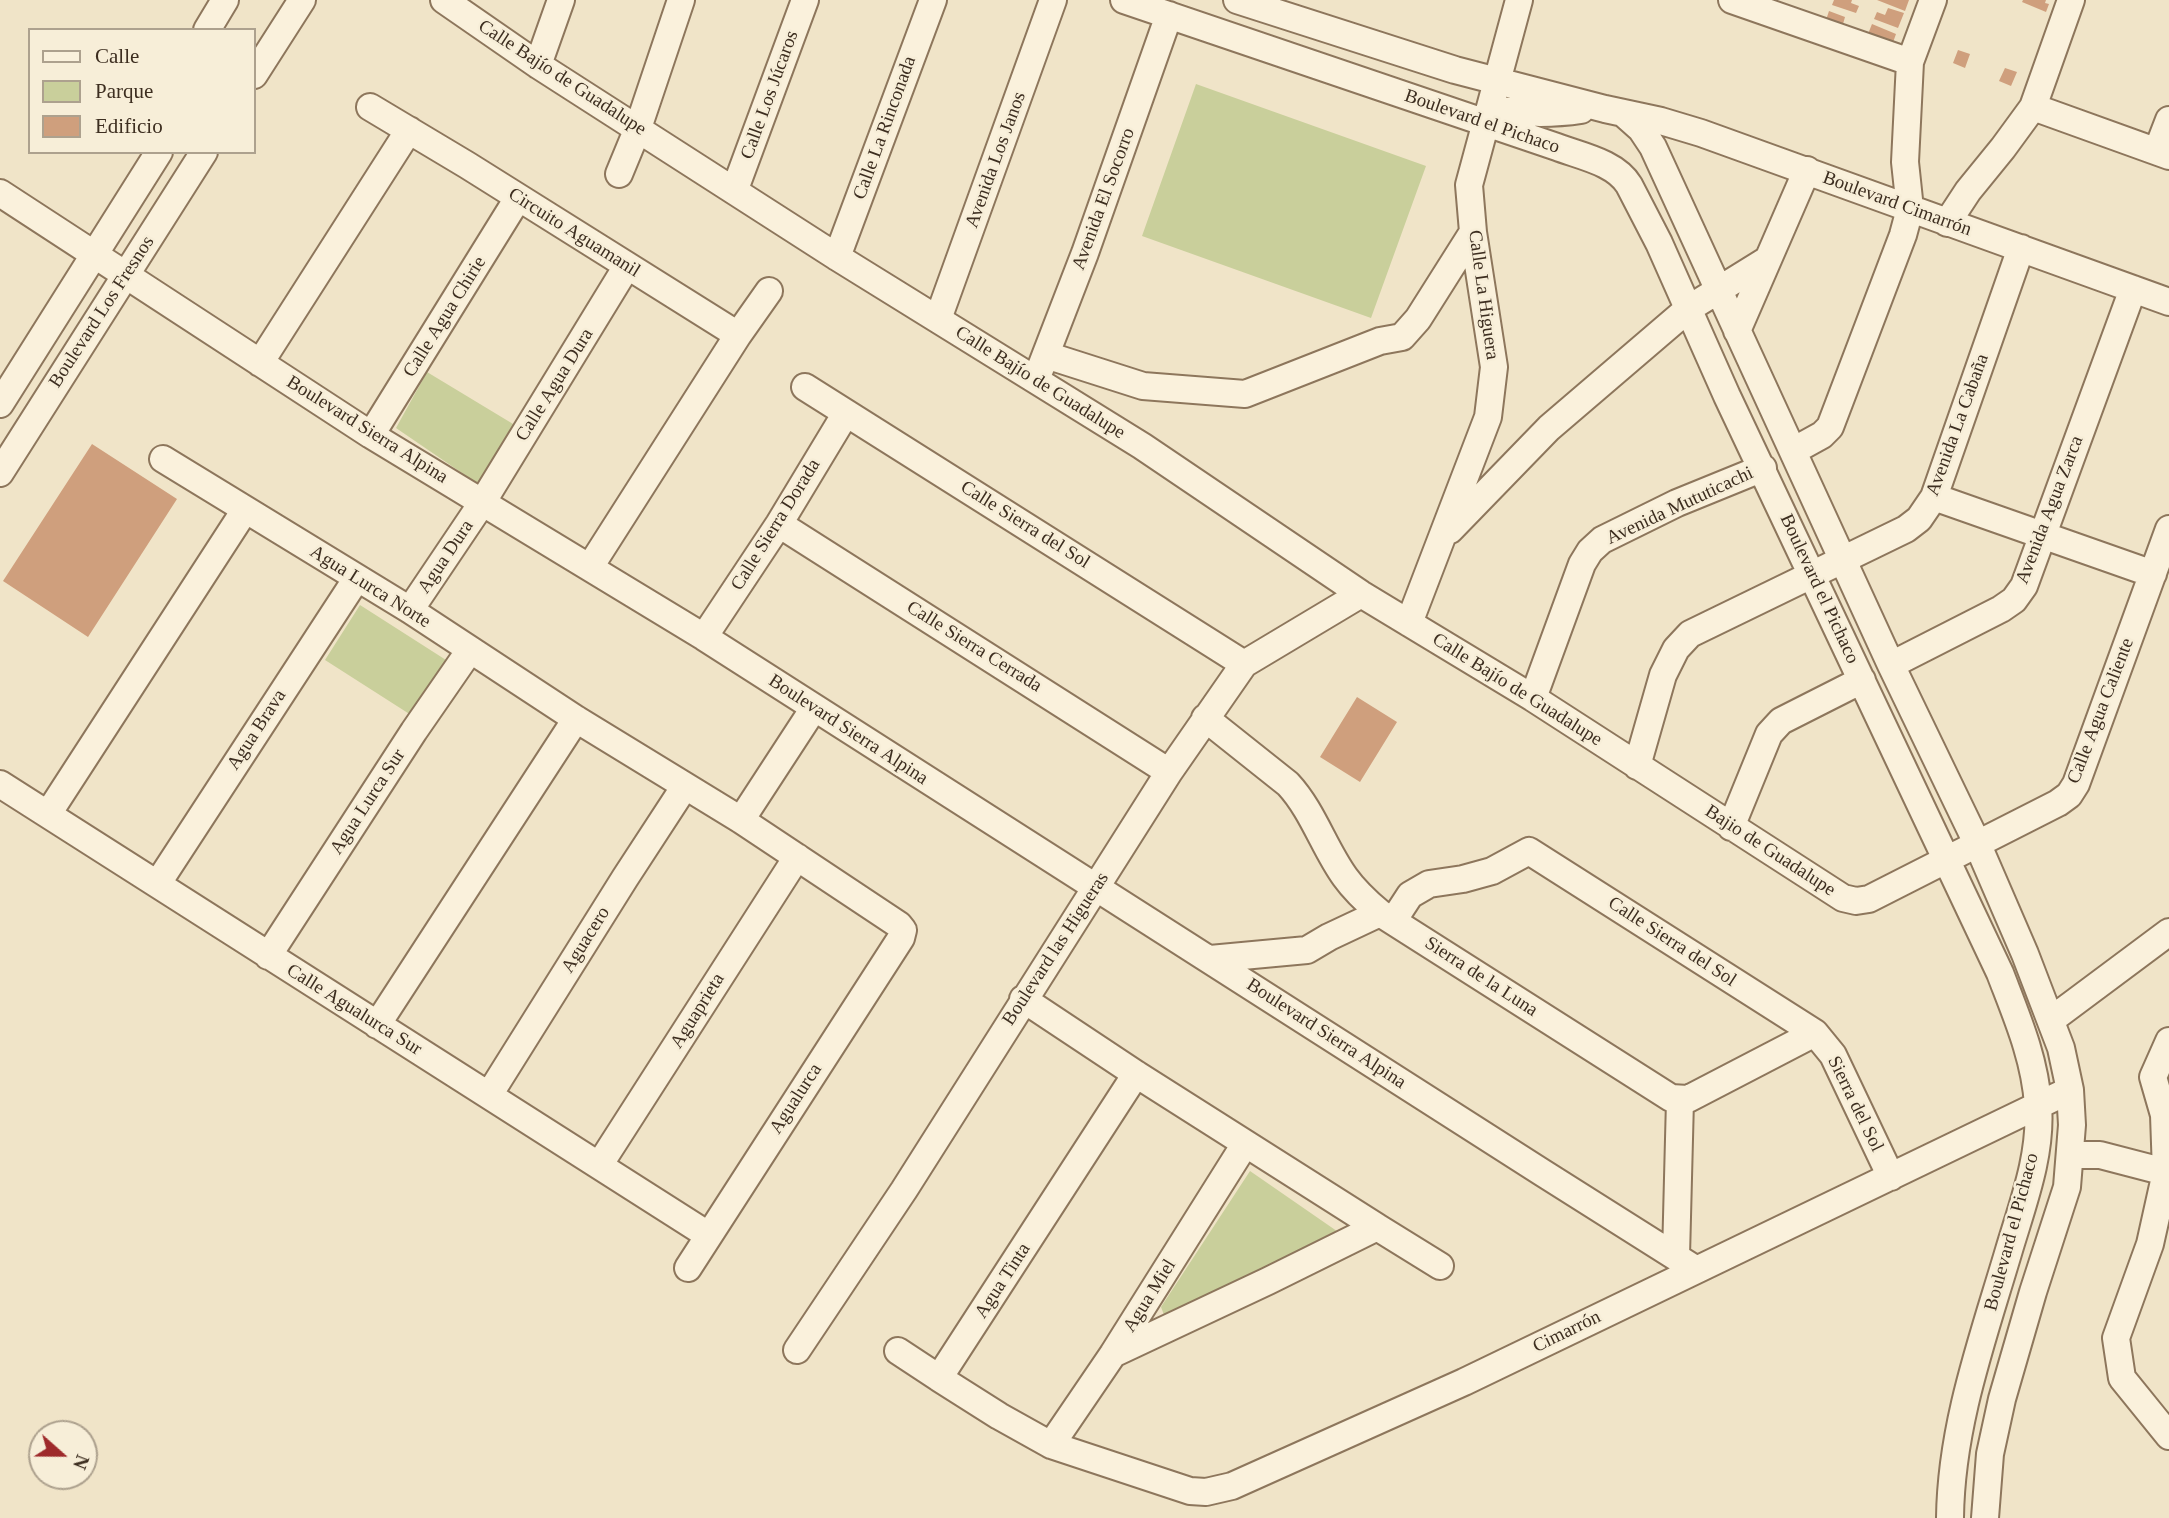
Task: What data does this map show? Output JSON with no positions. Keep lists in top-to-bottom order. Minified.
{"streets":{"street":["Calle Bajío de Guadalupe","Calle Los Júcaros","Boulevard el Pichaco","Calle La Rinconada","Avenida Los Janos","Avenida El Socorro","Boulevard Cimarrón","Circuito Aguamanil","Calle La Higuera","Boulevard Los Fresnos","Calle Agua Chirie","Calle Agua Dura","Avenida La Cabaña","Boulevard Sierra Alpina","Avenida Mututicachi","Avenida Agua Zarca","Calle Sierra Dorada","Calle Sierra del Sol","Agua Dura","Agua Lurca Norte","Calle Sierra Cerrada","Calle Agua Caliente","Agua Brava","Agua Lurca Sur","Bajio de Guadalupe","Aguacero","Boulevard las Higueras","Sierra de la Luna","Calle Agualurca Sur","Aguaprieta","Agualurca","Sierra del Sol","Agua Tinta","Agua Miel","Cimarrón"]},"crossings":[["Calle Bajío de Guadalupe","Calle Los Júcaros"],["Calle Bajío de Guadalupe","Calle La Rinconada"],["Calle Bajío de Guadalupe","Avenida Los Janos"],["Calle Bajío de Guadalupe","Avenida El Socorro"],["Calle Bajío de Guadalupe","Calle La Higuera"],["Calle Bajío de Guadalupe","Avenida La Cabaña"],["Calle Bajío de Guadalupe","Avenida Mututicachi"],["Calle Bajío de Guadalupe","Bajio de Guadalupe"],["Calle Bajío de Guadalupe","Boulevard las Higueras"],["Boulevard el Pichaco","Avenida El Socorro"],["Boulevard el Pichaco","Boulevard Cimarrón"],["Boulevard el Pichaco","Calle La Higuera"],["Boulevard el Pichaco","Avenida La Cabaña"],["Boulevard el Pichaco","Avenida Mututicachi"],["Boulevard el Pichaco","Avenida Agua Zarca"],["Boulevard el Pichaco","Calle Agua Caliente"],["Boulevard el Pichaco","Bajio de Guadalupe"],["Boulevard el Pichaco","Cimarrón"],["Boulevard Cimarrón","Avenida La Cabaña"],["Boulevard Cimarrón","Avenida Agua Zarca"],["Circuito Aguamanil","Calle Agua Chirie"],["Circuito Aguamanil","Calle Agua Dura"],["Boulevard Los Fresnos","Boulevard Sierra Alpina"],["Calle Agua Chirie","Boulevard Sierra Alpina"],["Calle Agua Dura","Boulevard Sierra Alpina"],["Calle Agua Dura","Agua Dura"],["Avenida La Cabaña","Bajio de Guadalupe"],["Boulevard Sierra Alpina","Calle Sierra Dorada"],["Boulevard Sierra Alpina","Agua Dura"],["Boulevard Sierra Alpina","Boulevard las Higueras"],["Boulevard Sierra Alpina","Cimarrón"],["Calle Sierra Dorada","Calle Sierra del Sol"],["Calle Sierra Dorada","Calle Sierra Cerrada"],["Calle Sierra del Sol","Boulevard las Higueras"],["Calle Sierra del Sol","Sierra de la Luna"],["Calle Sierra del Sol","Sierra del Sol"],["Agua Dura","Agua Lurca Norte"],["Agua Lurca Norte","Agua Brava"],["Agua Lurca Norte","Agua Lurca Sur"],["Agua Lurca Norte","Aguacero"],["Agua Lurca Norte","Aguaprieta"],["Agua Lurca Norte","Agualurca"],["Calle Sierra Cerrada","Boulevard las Higueras"],["Calle Agua Caliente","Bajio de Guadalupe"],["Agua Brava","Calle Agualurca Sur"],["Agua Lurca Sur","Calle Agualurca Sur"],["Aguacero","Calle Agualurca Sur"],["Boulevard las Higueras","Sierra de la Luna"],["Calle Agualurca Sur","Aguaprieta"],["Calle Agualurca Sur","Agualurca"],["Sierra del Sol","Cimarrón"],["Agua Miel","Cimarrón"]],"legend":["Calle","Parque","Edificio"],"north":"right"}
